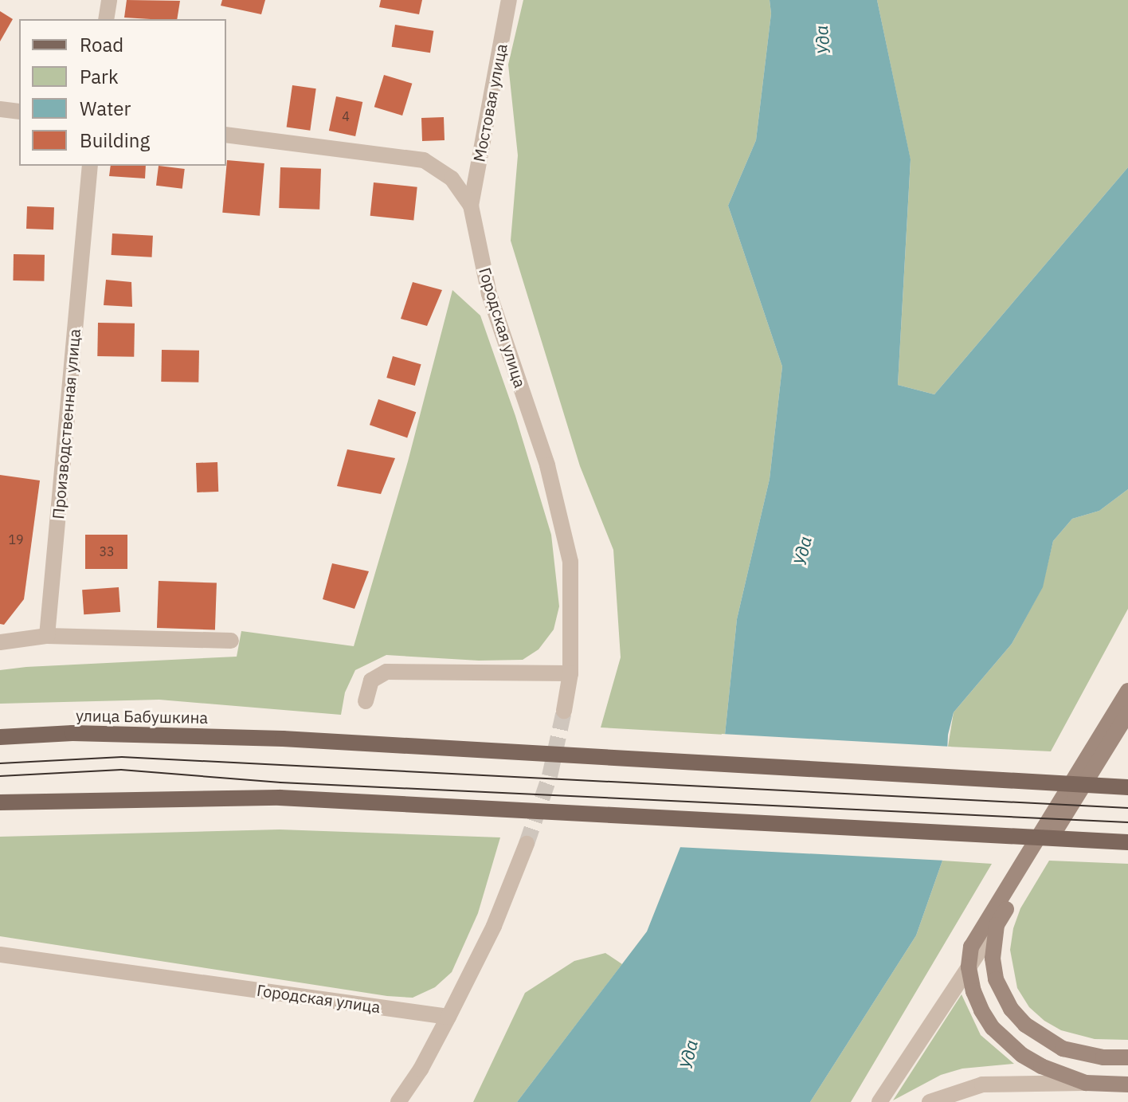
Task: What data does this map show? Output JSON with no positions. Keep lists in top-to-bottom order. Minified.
{"streets":{"main road":["улица Бабушкина"],"street":["Мостовая улица","Городская улица","Производственная улица"]},"crossings":[["Мостовая улица","Городская улица"]],"water":["Уда"],"house_numbers":["4","19","33"],"legend":["Road","Park","Water","Building"]}
